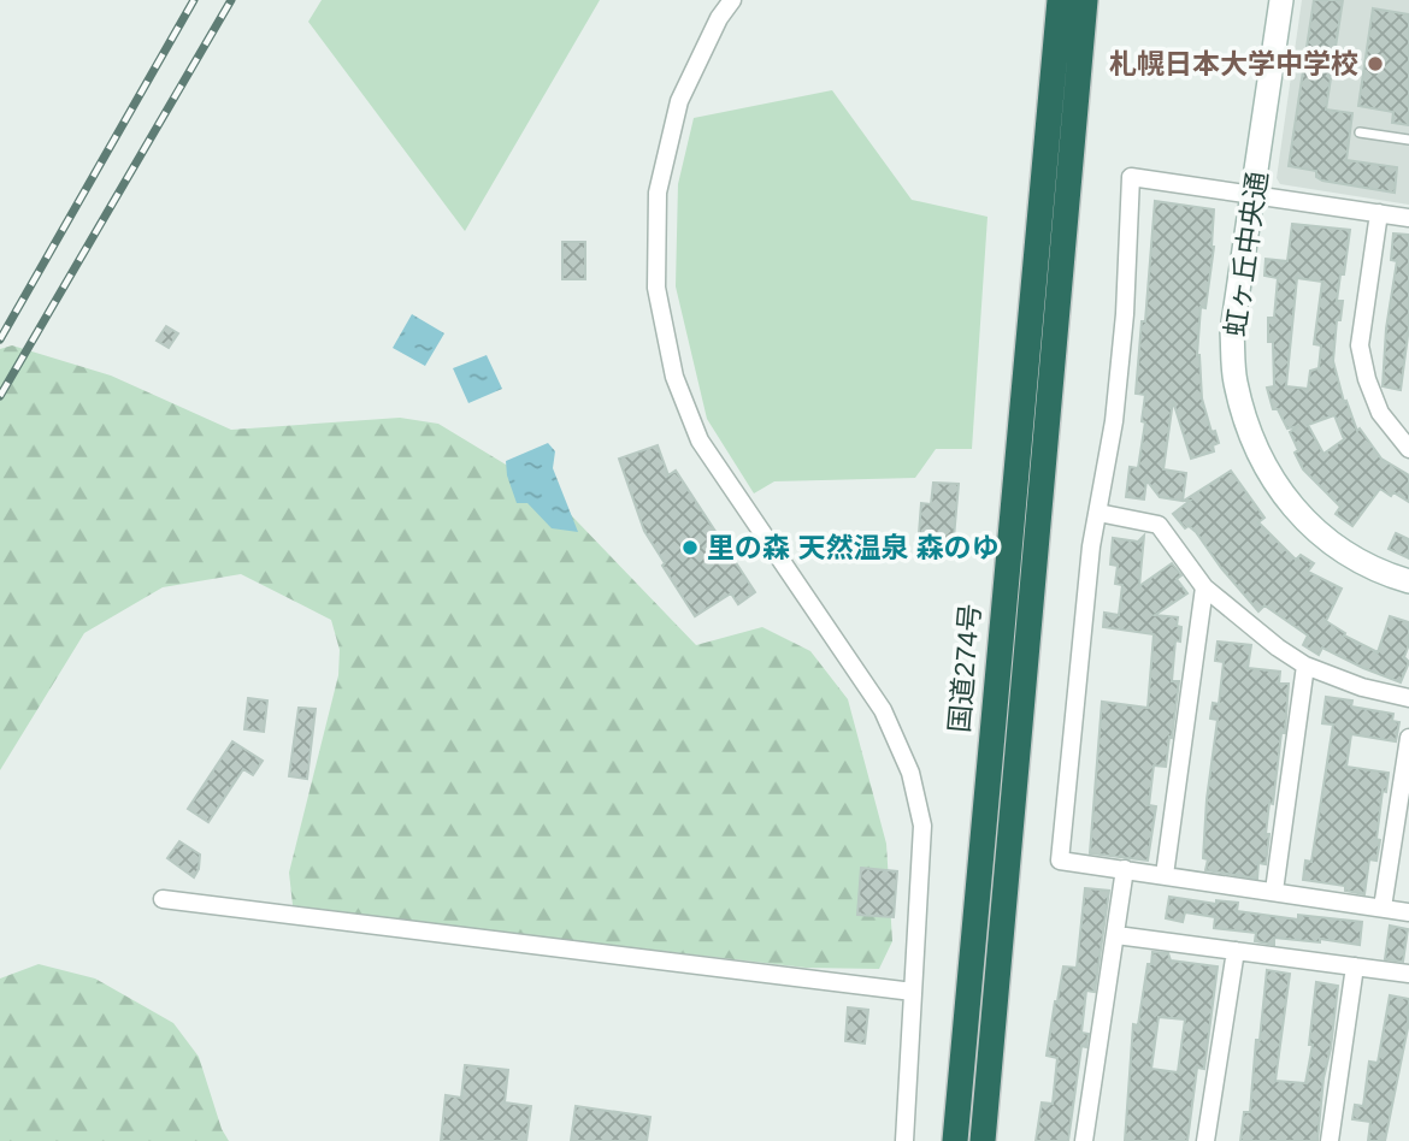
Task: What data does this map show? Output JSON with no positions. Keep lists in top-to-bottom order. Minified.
{"streets":{"highway":["国道274号"],"street":["虹ヶ丘中央通"]},"places":["札幌日本大学中学校","里の森 天然温泉 森のゆ"]}
